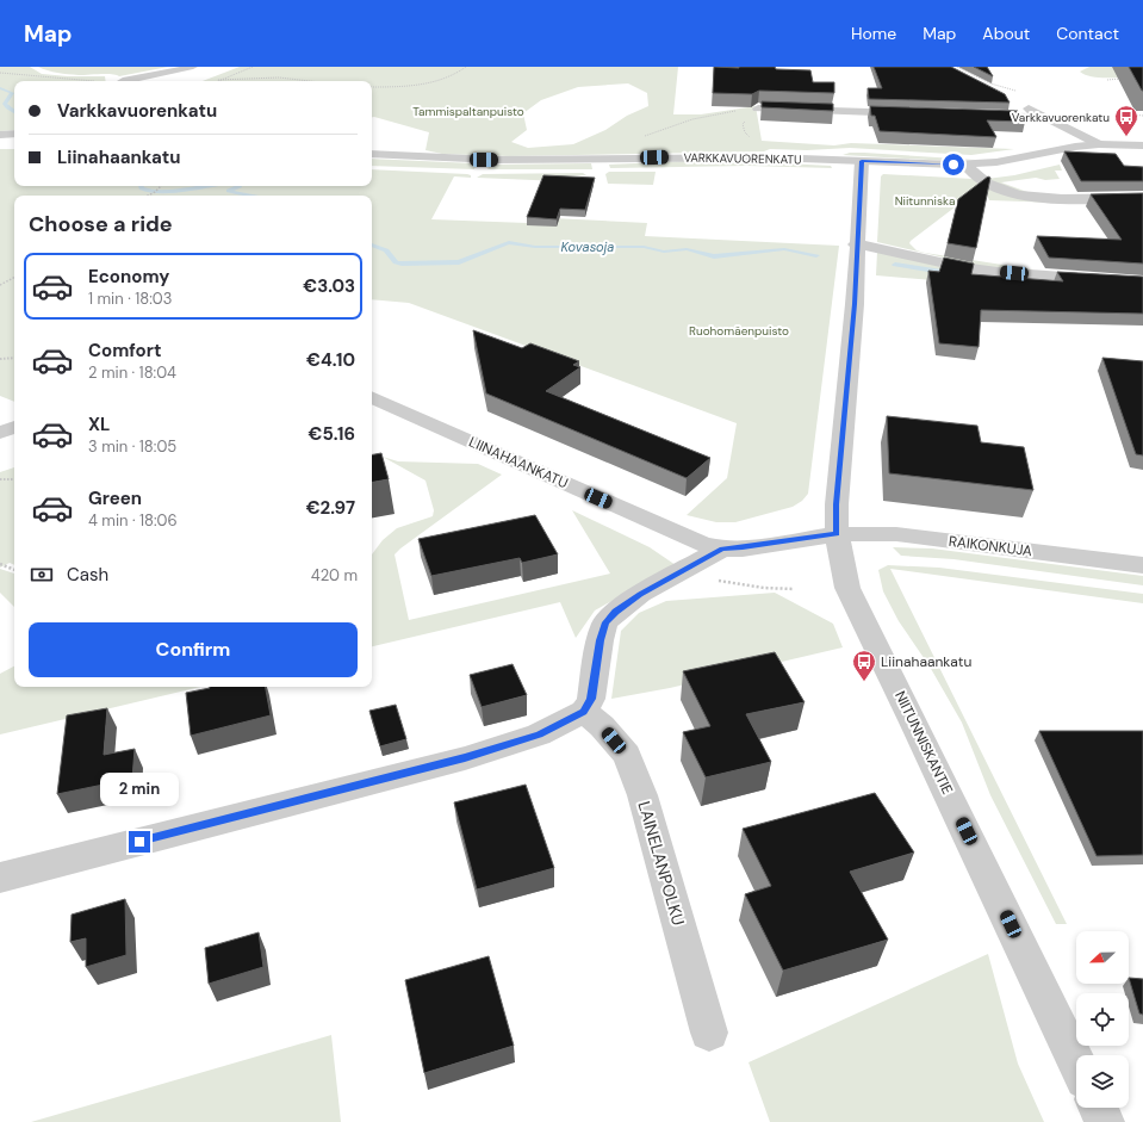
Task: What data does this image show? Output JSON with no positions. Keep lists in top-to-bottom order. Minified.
{"streets":{"street":["VARKKAVUORENKATU","LIINAHAANKATU","RAIKONKUJA","NIITUNNISKANTIE","LAINELANPOLKU"]},"crossings":[["VARKKAVUORENKATU","NIITUNNISKANTIE"],["LIINAHAANKATU","RAIKONKUJA"],["LIINAHAANKATU","NIITUNNISKANTIE"],["LIINAHAANKATU","LAINELANPOLKU"],["RAIKONKUJA","NIITUNNISKANTIE"]],"water":["Kovasoja"],"parks":["Tammispaltanpuisto","Niitunniska","Ruohomäenpuisto"],"places":{"bus stop":["Varkkavuorenkatu","Liinahaankatu"]},"north":"left","page":{"header":"Map","nav":["Home","Map","About","Contact"],"banner":["Varkkavuorenkatu","Liinahaankatu"],"heading":"Choose a ride","list":[{"name":"Economy","note":"1 min · 18:03","value":"€3.03"},{"name":"Comfort","note":"2 min · 18:04","value":"€4.10"},{"name":"XL","note":"3 min · 18:05","value":"€5.16"},{"name":"Green","note":"4 min · 18:06","value":"€2.97"}],"pay":["Cash","420 m"],"buttons":"Confirm","bubble":"2 min"}}
